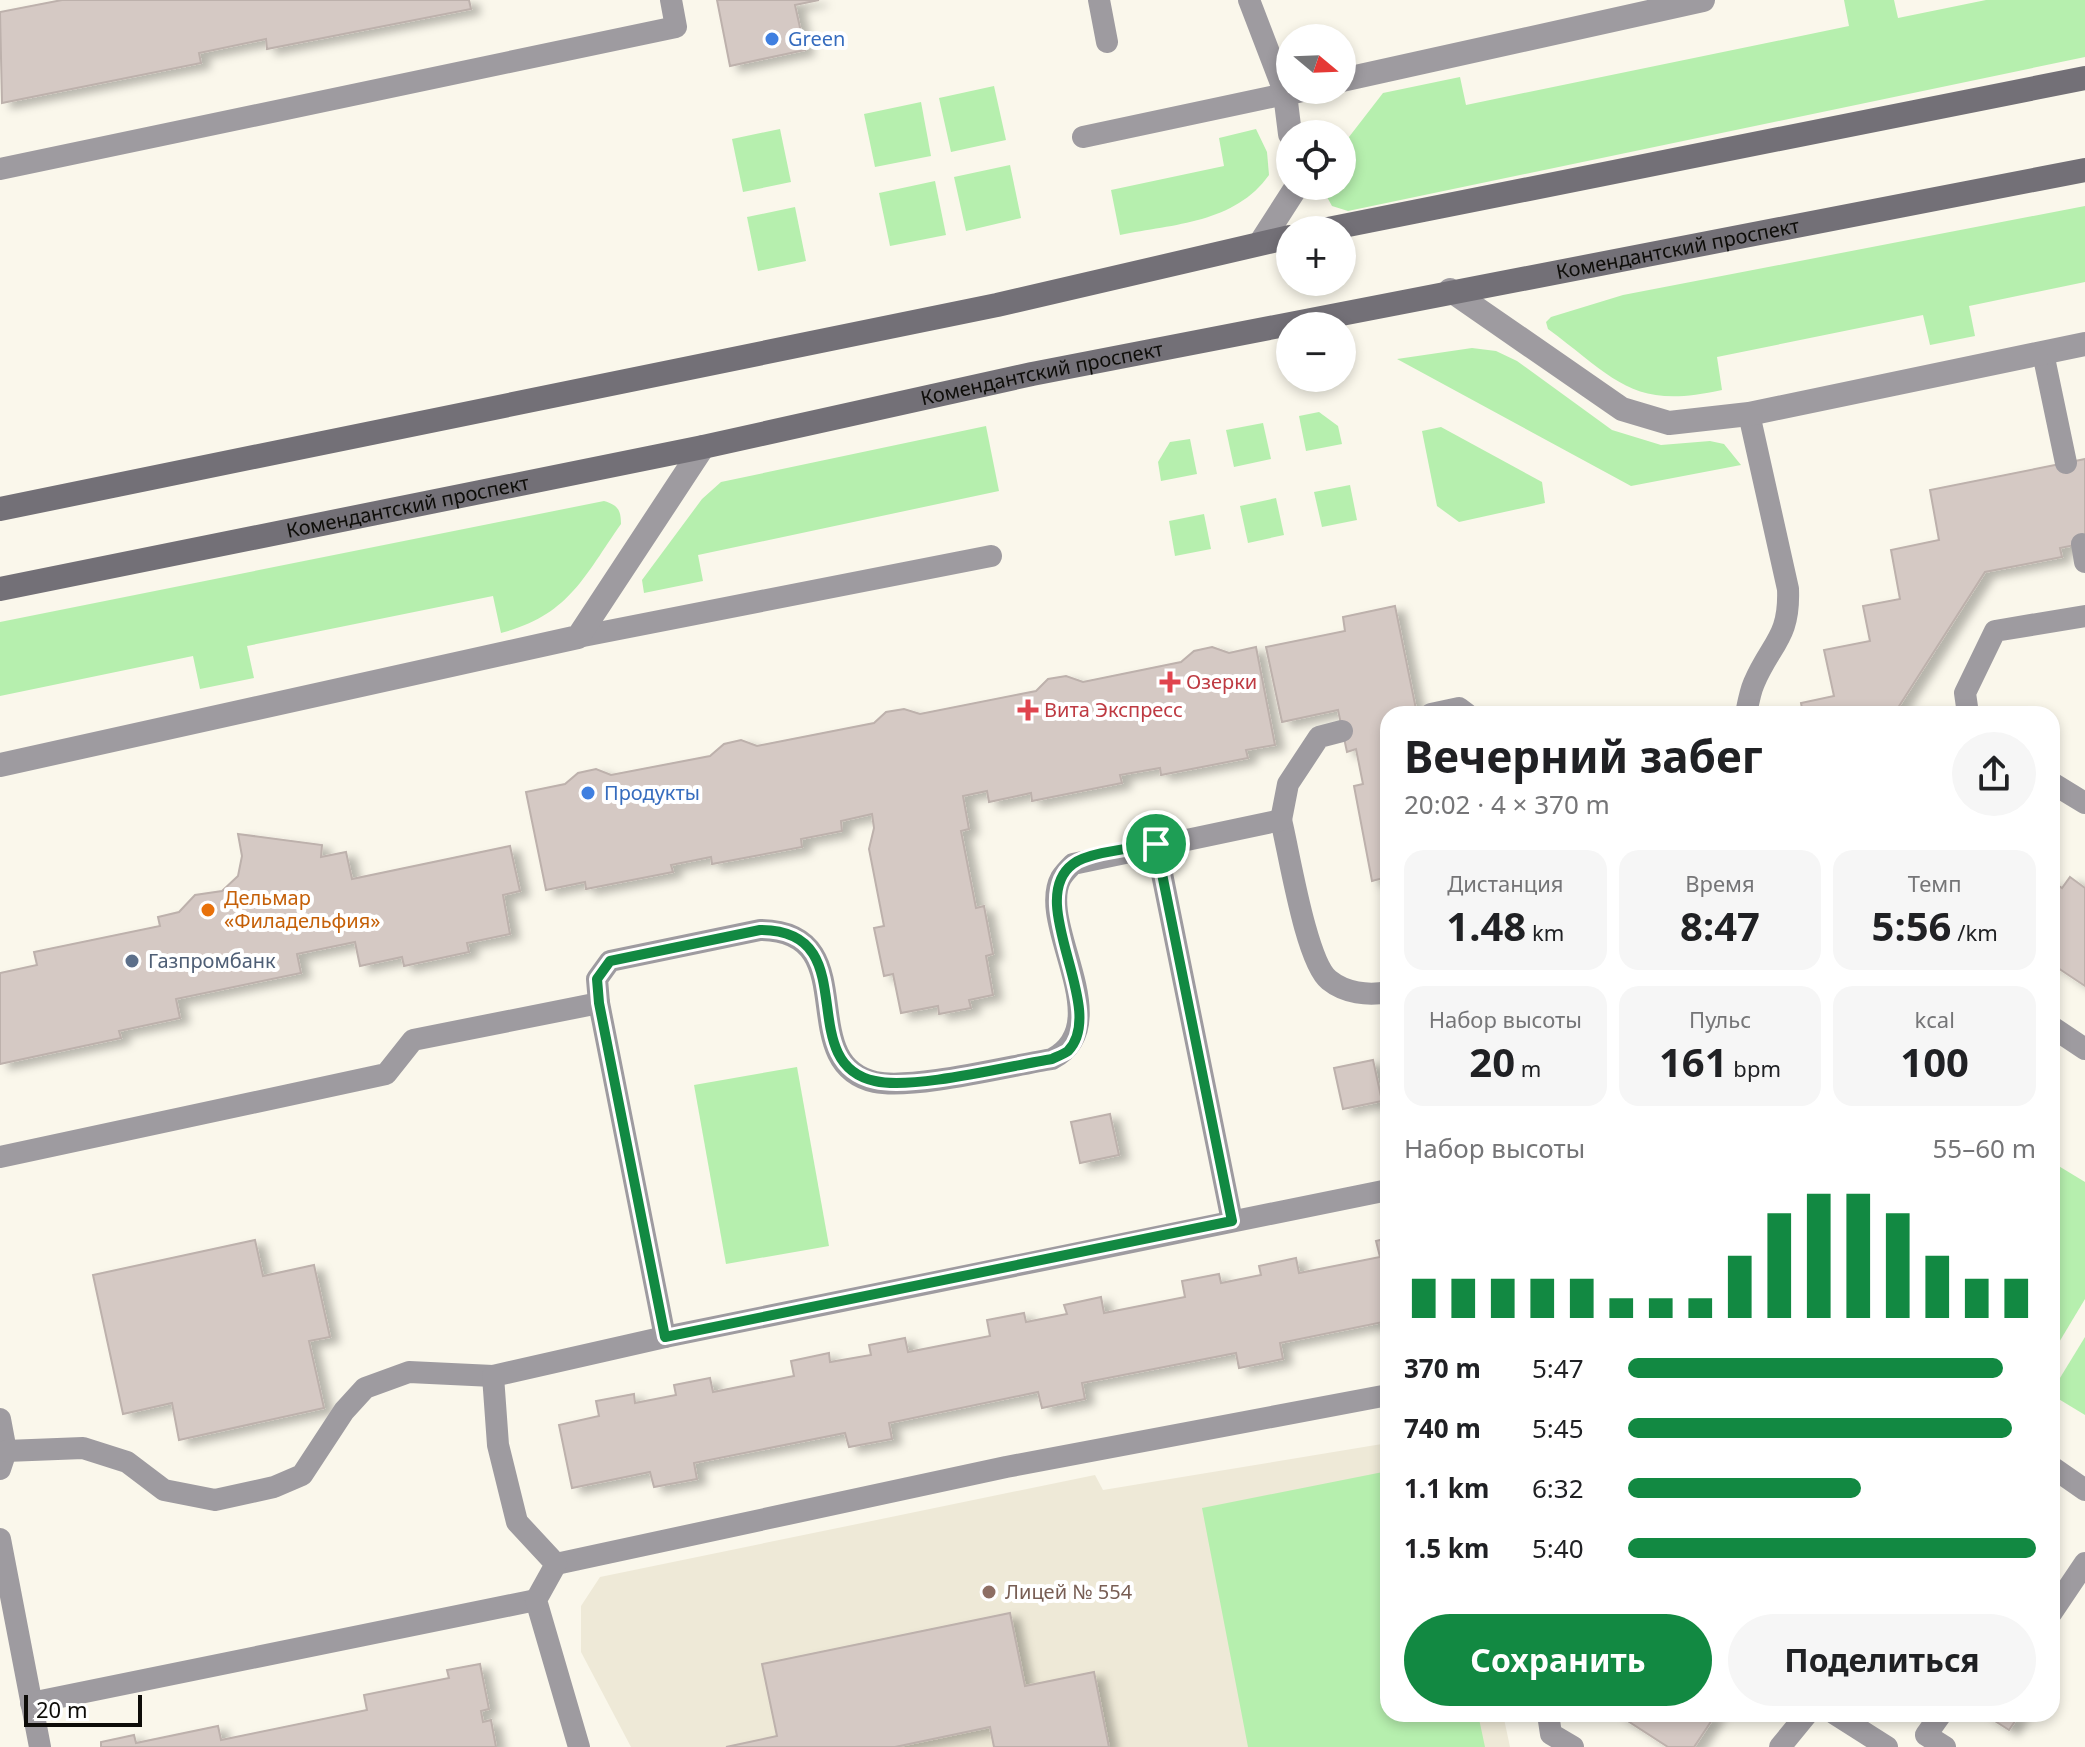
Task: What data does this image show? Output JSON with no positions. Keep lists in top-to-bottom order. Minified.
{"streets":{"main road":["Комендантский проспект"]},"places":{"other":["Green","Продукты","Дельмар «Филадельфия»","Газпромбанк","Лицей № 554"],"health":["Озерки","Вита Экспресс"]},"scale_bar":"20 m","north":"right","page":{"map_buttons":["+","−"],"heading":["Вечерний забег","20:02 · 4 × 370 m"],"stats":[["Дистанция","1.48 km"],["Время","8:47"],["Темп","5:56 /km"],["Набор высоты","20 m"],["Пульс","161 bpm"],["kcal","100"]],"chart":["Набор высоты","55–60 m"],"list":[{"name":"370 m","note":"5:47"},{"name":"740 m","note":"5:45"},{"name":"1.1 km","note":"6:32"},{"name":"1.5 km","note":"5:40"}],"buttons":["Сохранить","Поделиться"],"scale":"20 m"}}
